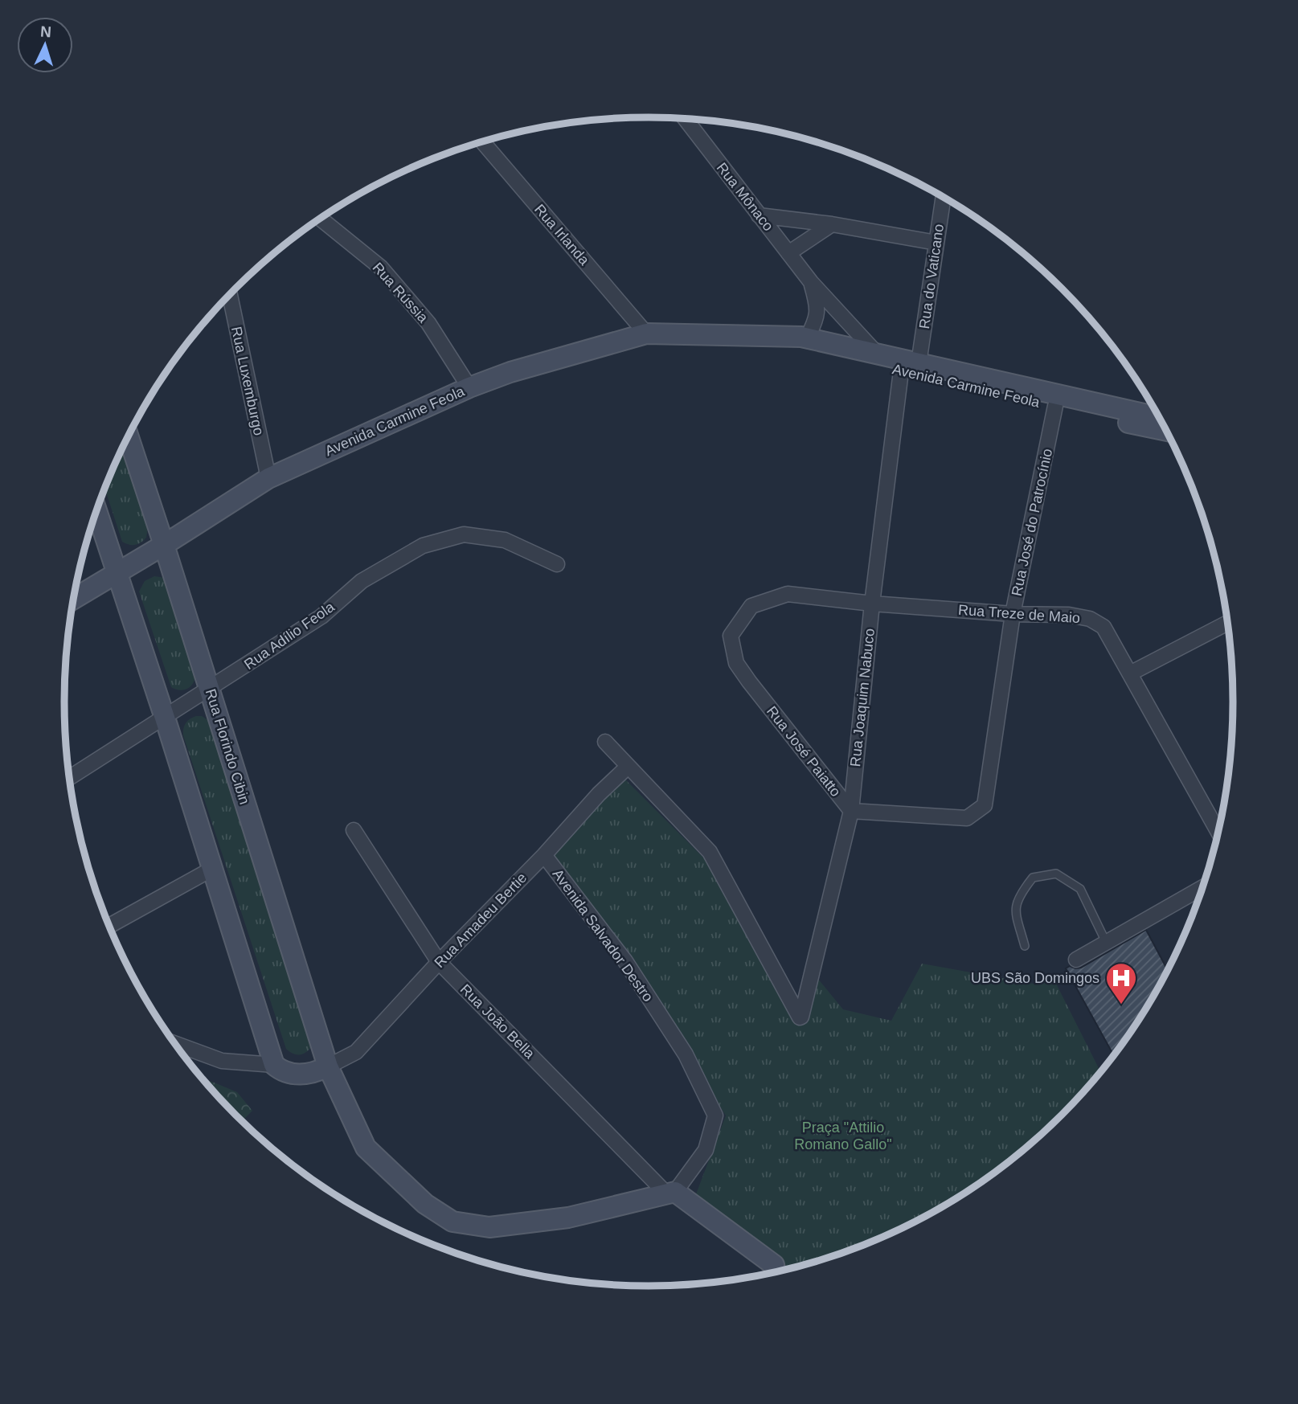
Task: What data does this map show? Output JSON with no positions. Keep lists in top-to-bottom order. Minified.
{"streets":{"main road":["Avenida Carmine Feola","Rua Florindo Cibin"],"street":["Rua Mônaco","Rua Irlanda","Rua do Vaticano","Rua Rússia","Rua Luxemburgo","Rua José do Patrocínio","Rua Treze de Maio","Rua Adílio Feola","Rua Joaquim Nabuco","Rua José Paiatto","Rua Amadeu Bertie","Avenida Salvador Destro","Rua João Bella"]},"crossings":[["Rua Mônaco","Avenida Carmine Feola"],["Rua Irlanda","Avenida Carmine Feola"],["Rua do Vaticano","Avenida Carmine Feola"],["Rua do Vaticano","Rua Joaquim Nabuco"],["Rua Rússia","Avenida Carmine Feola"],["Rua Luxemburgo","Avenida Carmine Feola"],["Avenida Carmine Feola","Rua José do Patrocínio"],["Avenida Carmine Feola","Rua Joaquim Nabuco"],["Avenida Carmine Feola","Rua Florindo Cibin"],["Rua José do Patrocínio","Rua Treze de Maio"],["Rua José do Patrocínio","Rua José Paiatto"],["Rua Treze de Maio","Rua Joaquim Nabuco"],["Rua Treze de Maio","Rua José Paiatto"],["Rua Adílio Feola","Rua Florindo Cibin"],["Rua Joaquim Nabuco","Rua José Paiatto"],["Rua Joaquim Nabuco","Rua Amadeu Bertie"],["Rua Florindo Cibin","Rua Amadeu Bertie"],["Rua Florindo Cibin","Avenida Salvador Destro"],["Rua Florindo Cibin","Rua João Bella"],["Rua Amadeu Bertie","Avenida Salvador Destro"],["Rua Amadeu Bertie","Rua João Bella"],["Avenida Salvador Destro","Rua João Bella"]],"parks":["Praça \"Attilio Romano Gallo\""],"places":{"hospital":["UBS São Domingos"]},"north":"top"}
